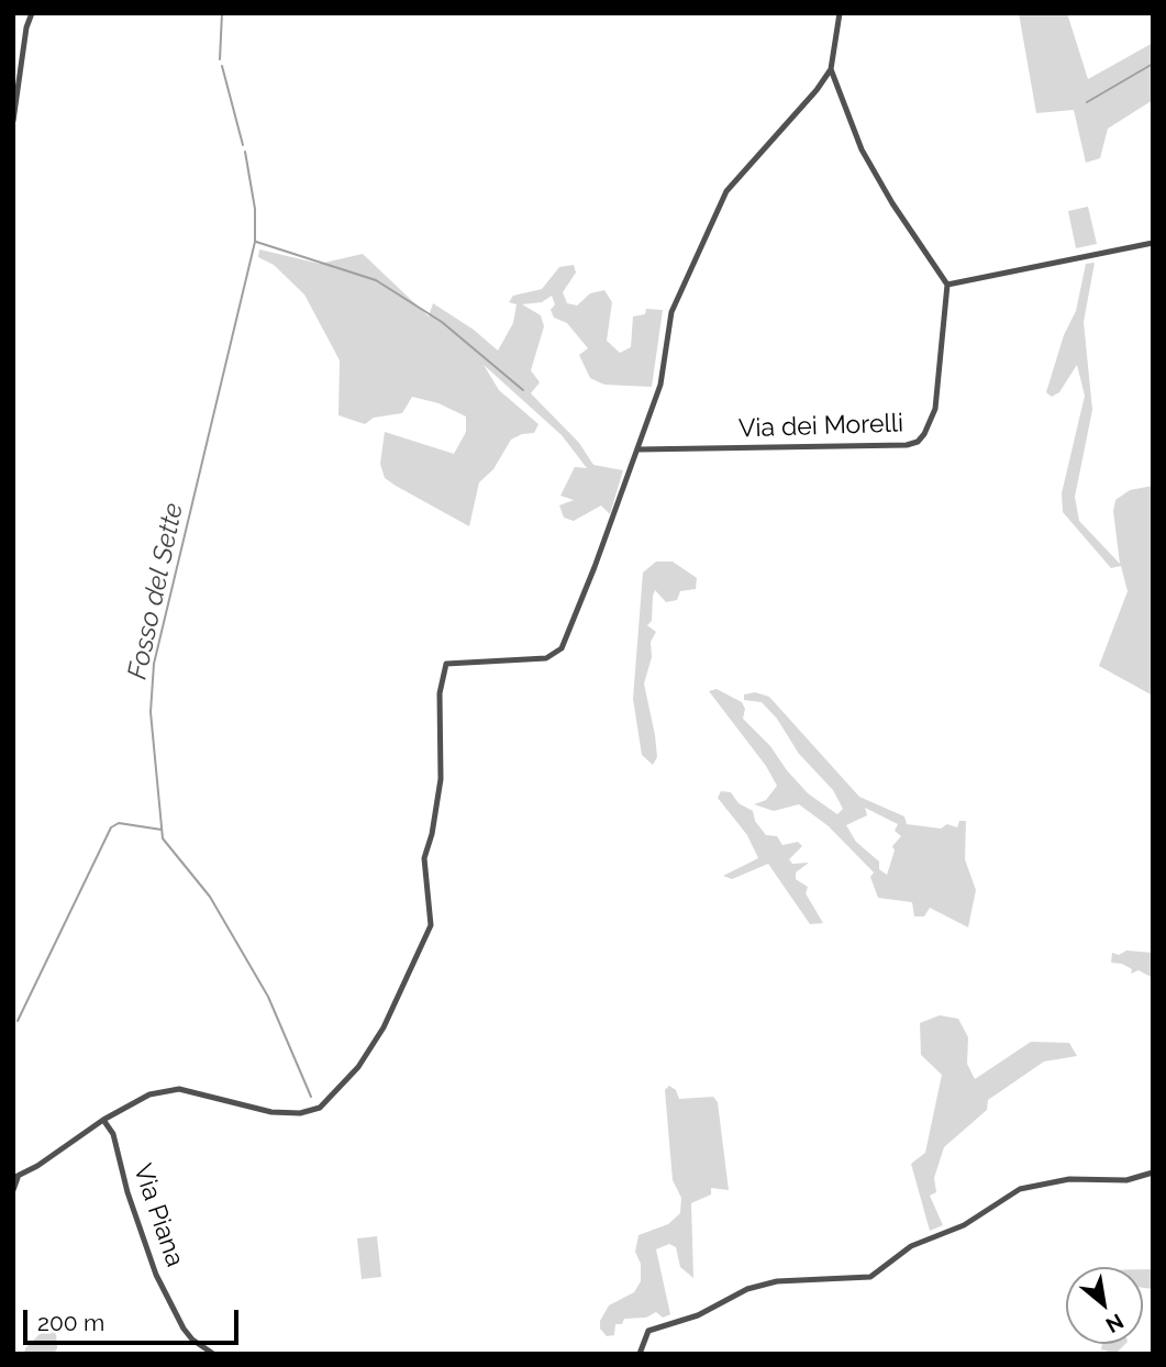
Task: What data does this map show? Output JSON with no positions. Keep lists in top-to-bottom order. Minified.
{"streets":{"street":["Via dei Morelli","Via Piana"]},"water":["Fosso del Sette"],"scale_bar":"200 m","north":"bottom right"}
